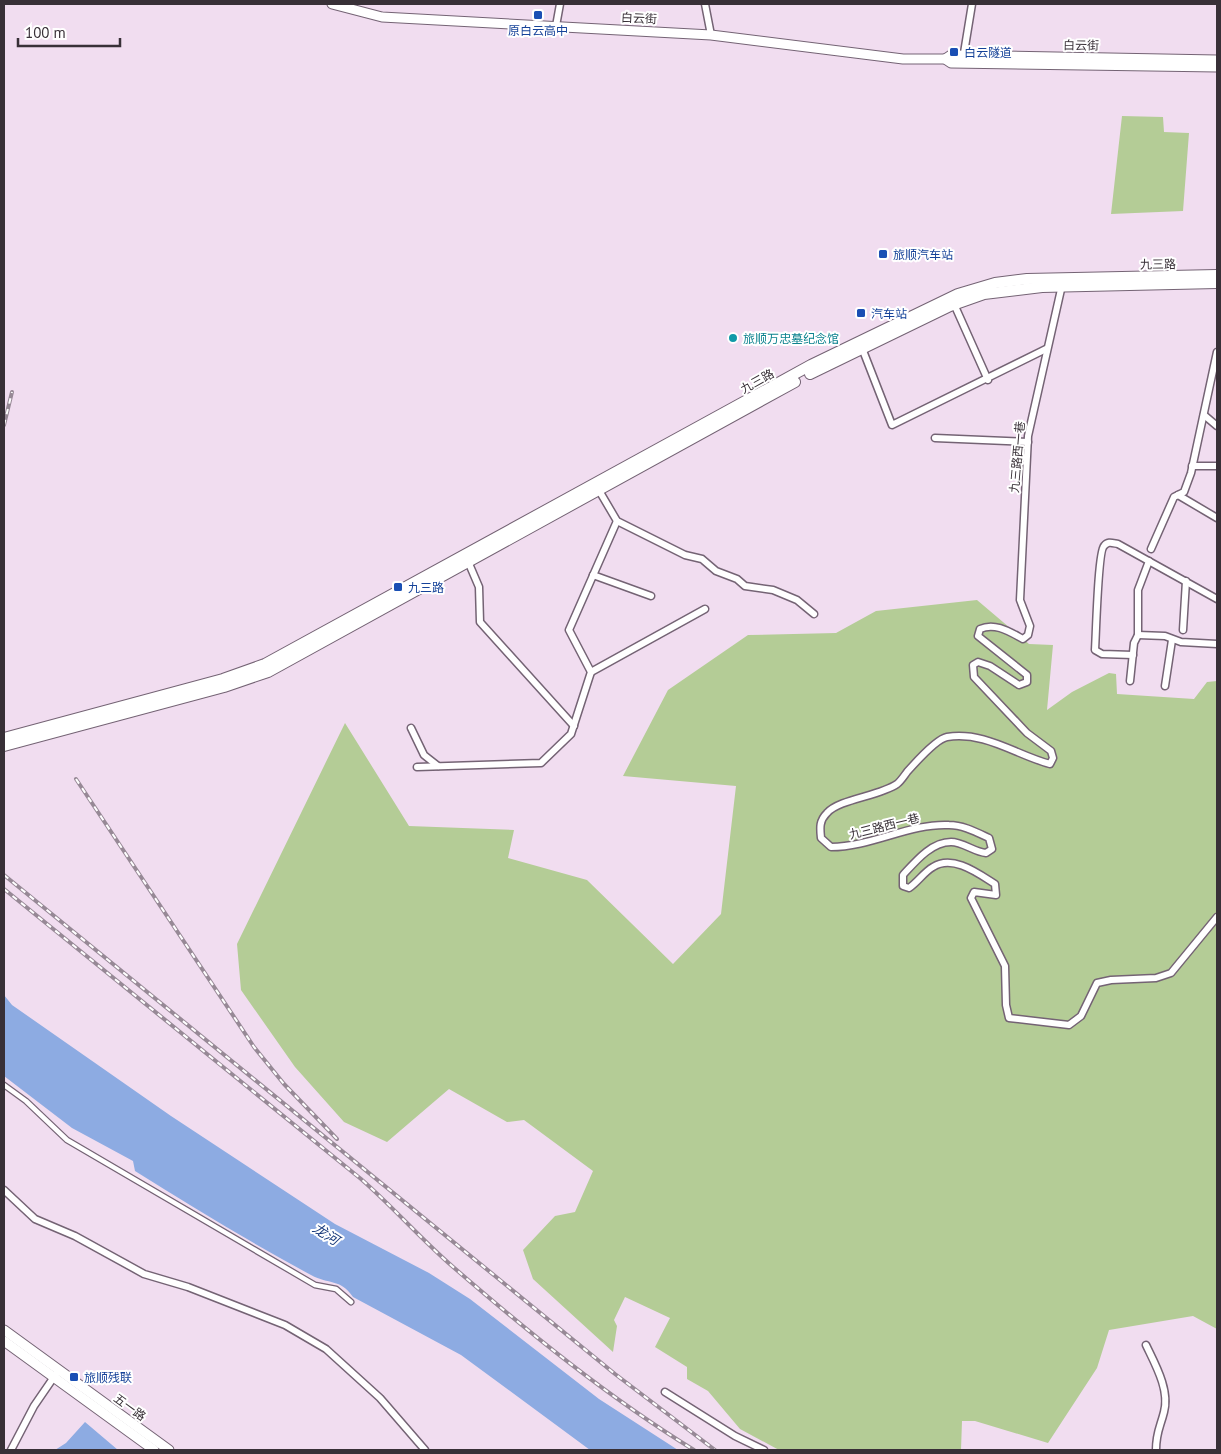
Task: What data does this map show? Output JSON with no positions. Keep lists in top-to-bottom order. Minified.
{"streets":{"highway":["九三路"],"main road":["白云街","五一路"],"street":["九三路西一巷"]},"crossings":[["九三路","九三路西一巷"]],"water":["龙河"],"places":{"transit":["原白云高中","白云隧道","旅顺汽车站","汽车站","九三路","旅顺残联"],"other":["旅顺万忠墓纪念馆"]},"scale_bar":"100 m"}
